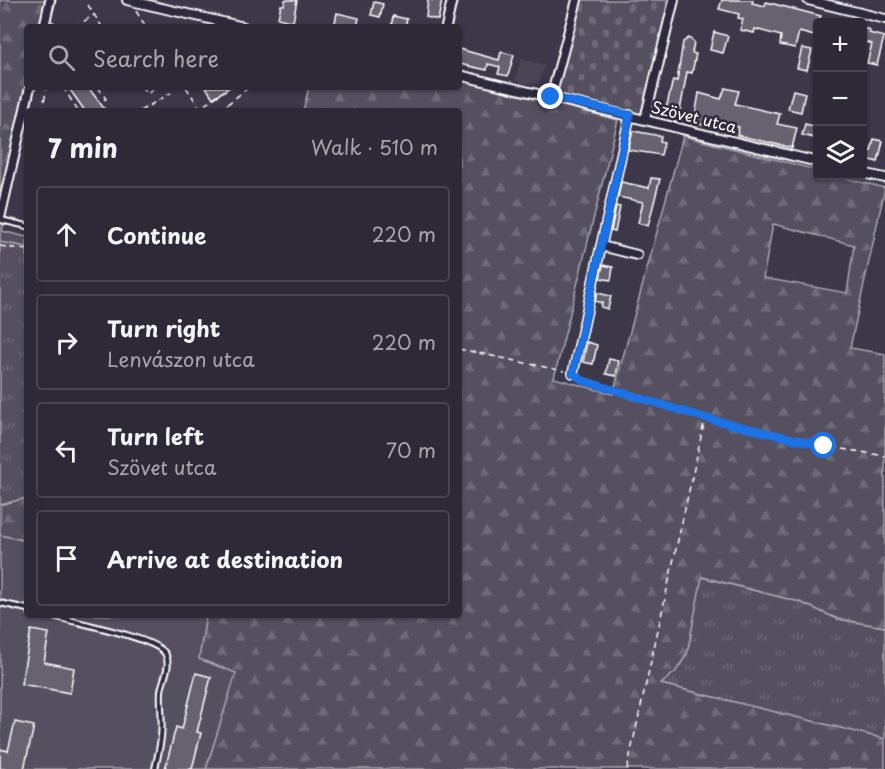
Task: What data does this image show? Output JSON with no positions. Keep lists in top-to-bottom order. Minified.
{"streets":{"street":["Szövet utca"]},"page":{"map_buttons":["+","−"],"search":"Search here","heading":["7 min","Walk · 510 m"],"list":[["Continue","220 m"],["Turn right","Lenvászon utca","220 m"],["Turn left","Szövet utca","70 m"],"Arrive at destination"]}}
